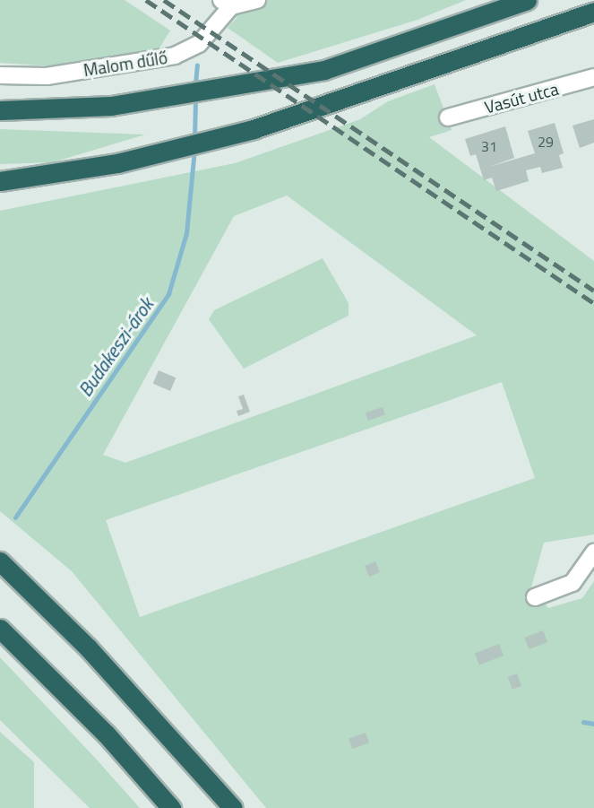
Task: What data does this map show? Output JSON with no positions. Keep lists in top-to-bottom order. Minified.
{"streets":{"street":["Malom dűlő","Vasút utca"]},"water":["Budakeszi-árok"],"house_numbers":["29","31"]}
